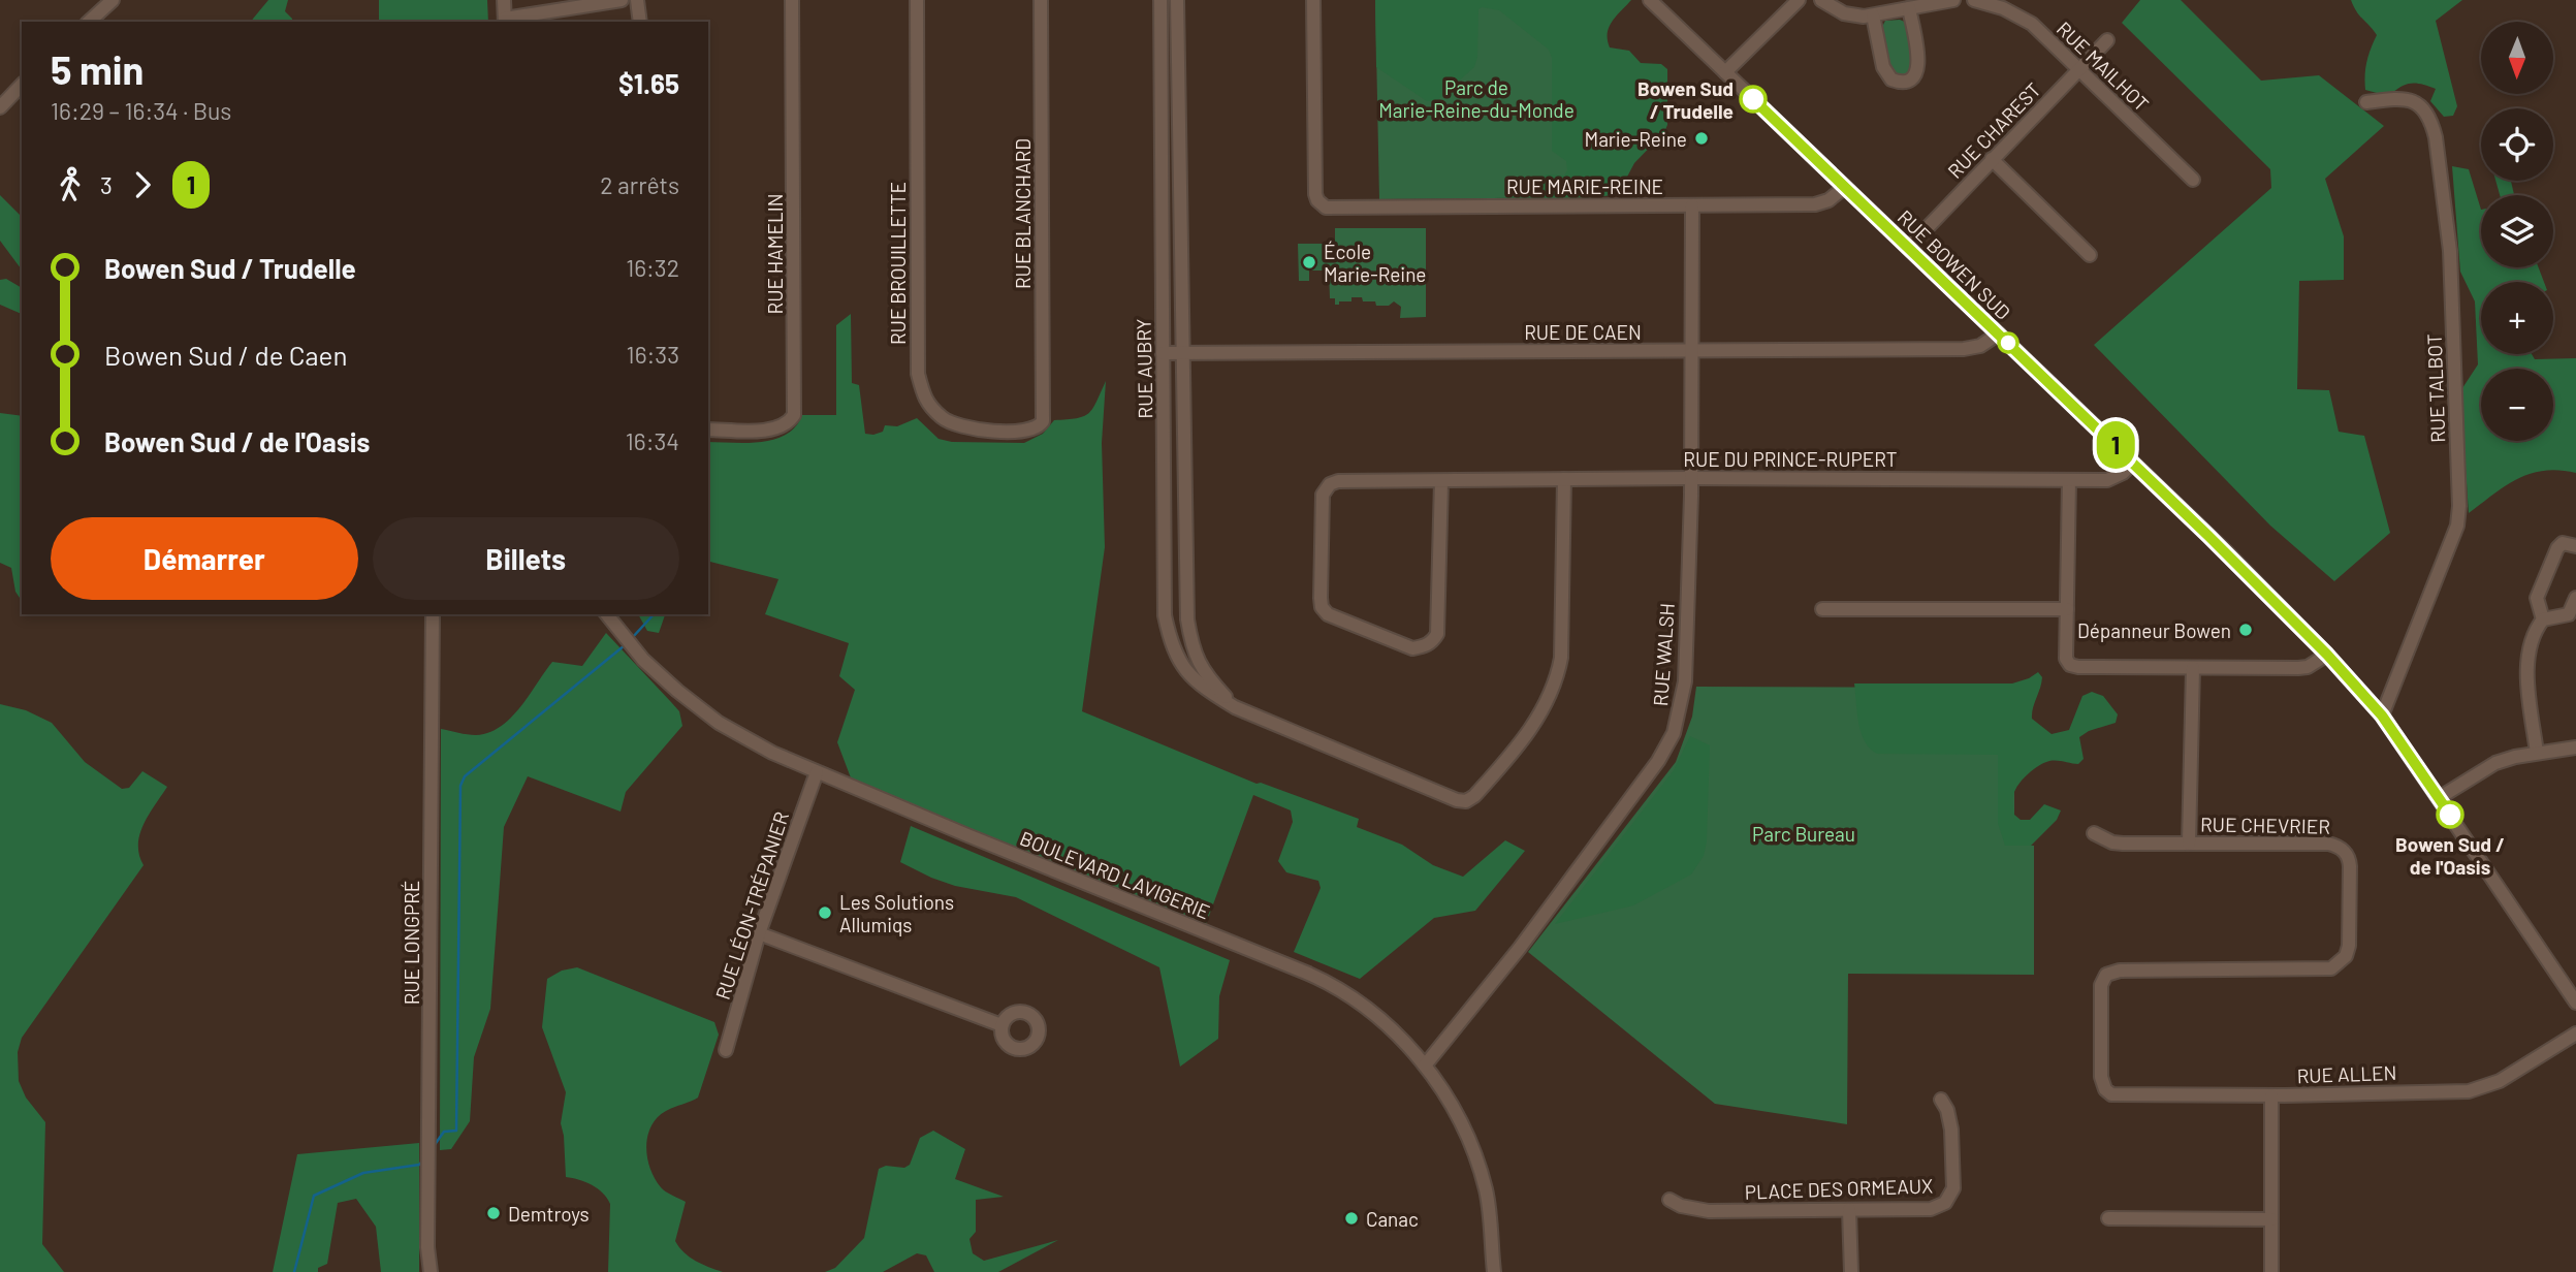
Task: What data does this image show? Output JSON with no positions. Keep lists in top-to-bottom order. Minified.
{"streets":{"street":["RUE MAILHOT","RUE CHAREST","RUE MARIE-REINE","RUE BLANCHARD","RUE HAMELIN","RUE BROUILLETTE","RUE BOWEN SUD","RUE DE CAEN","RUE AUBRY","RUE TALBOT","RUE DU PRINCE-RUPERT","RUE WALSH","RUE CHEVRIER","BOULEVARD LAVIGERIE","RUE LÉON-TRÉPANIER","RUE LONGPRÉ","RUE ALLEN","PLACE DES ORMEAUX"]},"crossings":[["RUE MAILHOT","RUE CHAREST"],["RUE CHAREST","RUE BOWEN SUD"],["RUE MARIE-REINE","RUE BOWEN SUD"],["RUE MARIE-REINE","RUE WALSH"],["RUE BLANCHARD","RUE BROUILLETTE"],["RUE BOWEN SUD","RUE DE CAEN"],["RUE BOWEN SUD","RUE TALBOT"],["RUE BOWEN SUD","RUE DU PRINCE-RUPERT"],["RUE DE CAEN","RUE AUBRY"],["RUE DE CAEN","RUE WALSH"],["RUE AUBRY","RUE DU PRINCE-RUPERT"],["RUE DU PRINCE-RUPERT","RUE WALSH"],["RUE WALSH","BOULEVARD LAVIGERIE"],["RUE CHEVRIER","RUE ALLEN"],["BOULEVARD LAVIGERIE","RUE LÉON-TRÉPANIER"]],"parks":["Parc de Marie-Reine-du-Monde","Parc Bureau"],"places":["Bowen Sud / Trudelle","Marie-Reine","École Marie-Reine","Dépanneur Bowen","Bowen Sud / de l'Oasis","Les Solutions Allumiqs","Demtroys","Canac"],"lines":["bus line 1"],"north":"bottom","page":{"on_map":"1","map_buttons":["+","−"],"heading":["5 min","16:29 – 16:34 · Bus","$1.65"],"legs":["3","1","2 arrêts"],"list":[{"name":"Bowen Sud / Trudelle","value":"16:32"},{"name":"Bowen Sud / de Caen","value":"16:33"},{"name":"Bowen Sud / de l'Oasis","value":"16:34"}],"buttons":["Démarrer","Billets"]}}
